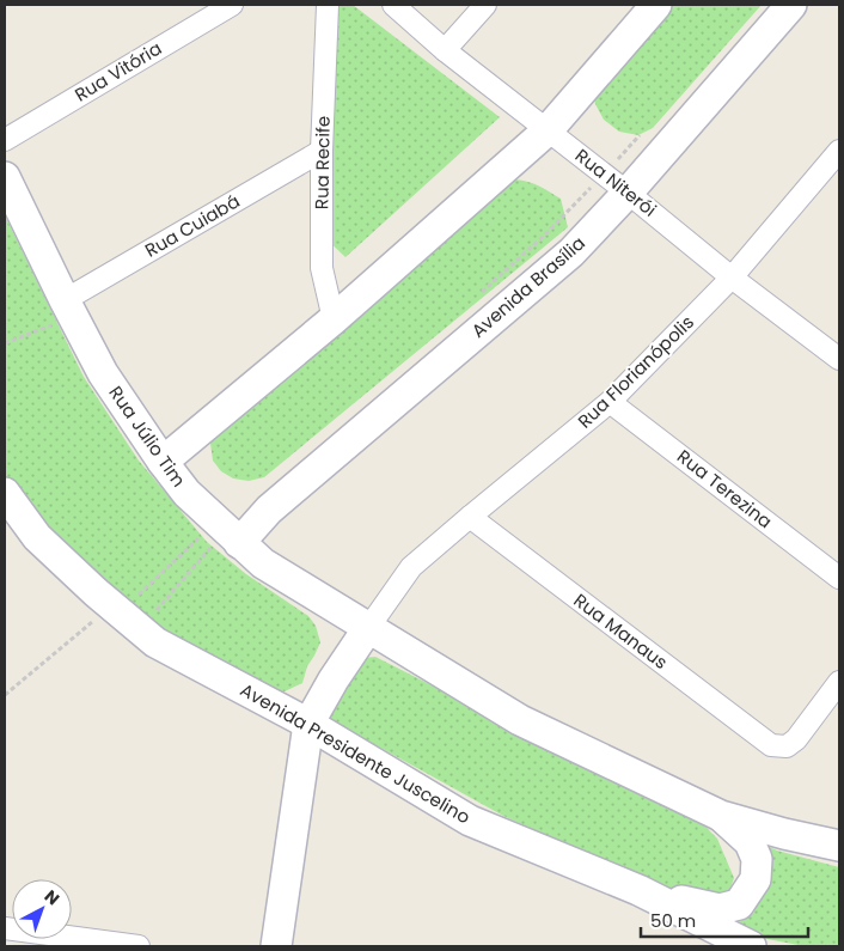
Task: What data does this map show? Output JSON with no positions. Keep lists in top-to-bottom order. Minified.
{"streets":{"main road":["Avenida Brasília","Rua Júlio Tim","Avenida Presidente Juscelino"],"street":["Rua Vitória","Rua Recife","Rua Niterói","Rua Cuiabá","Rua Florianópolis","Rua Terezina","Rua Manaus"]},"crossings":[["Rua Recife","Rua Cuiabá"],["Rua Niterói","Avenida Brasília"],["Rua Niterói","Rua Florianópolis"],["Rua Cuiabá","Rua Júlio Tim"],["Avenida Brasília","Rua Júlio Tim"],["Rua Florianópolis","Rua Júlio Tim"],["Rua Florianópolis","Rua Terezina"],["Rua Florianópolis","Rua Manaus"]],"scale_bar":"50 m","north":"top right"}
